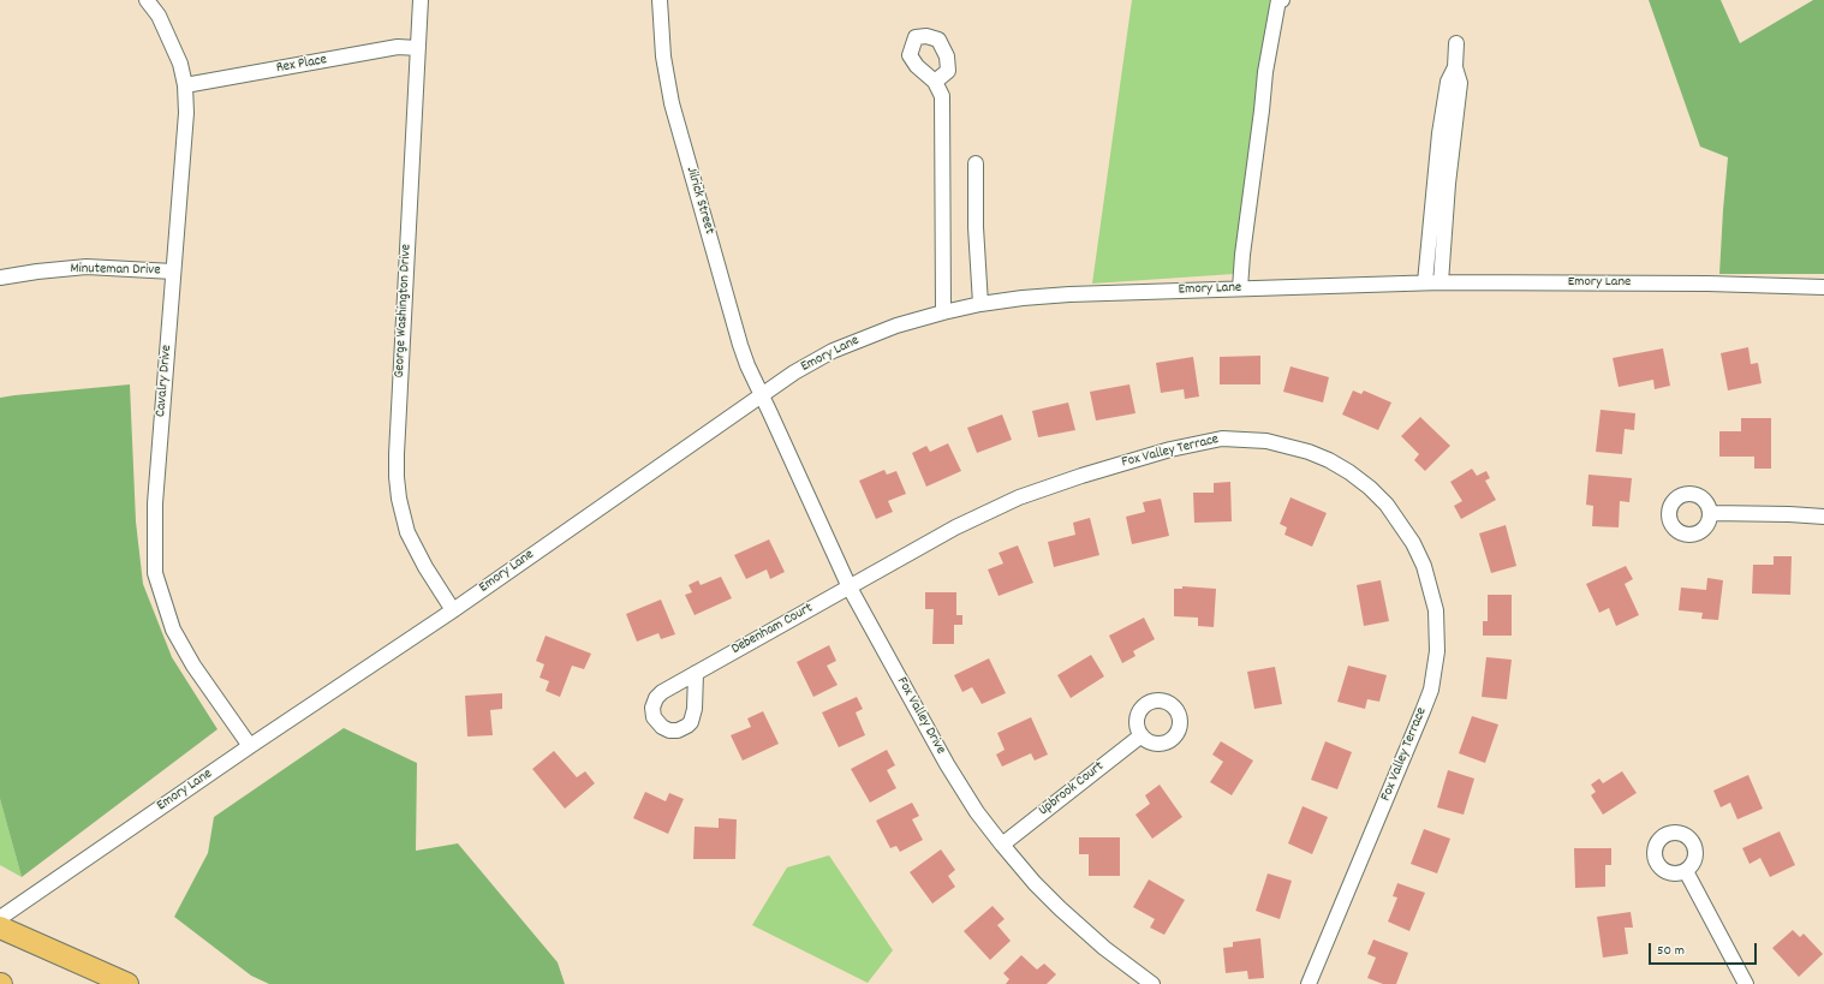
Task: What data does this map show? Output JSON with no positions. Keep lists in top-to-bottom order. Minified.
{"streets":{"street":["Rex Place","Jilrick Street","Minuteman Drive","Emory Lane","George Washington Drive","Cavalry Drive","Fox Valley Terrace","Debenham Court","Fox Valley Drive","Upbrook Court"]},"crossings":[["Rex Place","George Washington Drive"],["Rex Place","Cavalry Drive"],["Jilrick Street","Emory Lane"],["Jilrick Street","Fox Valley Drive"],["Minuteman Drive","Cavalry Drive"],["Emory Lane","George Washington Drive"],["Emory Lane","Cavalry Drive"],["Emory Lane","Fox Valley Drive"],["Fox Valley Terrace","Debenham Court"],["Fox Valley Terrace","Fox Valley Drive"],["Debenham Court","Fox Valley Drive"],["Fox Valley Drive","Upbrook Court"]],"scale_bar":"50 m"}
